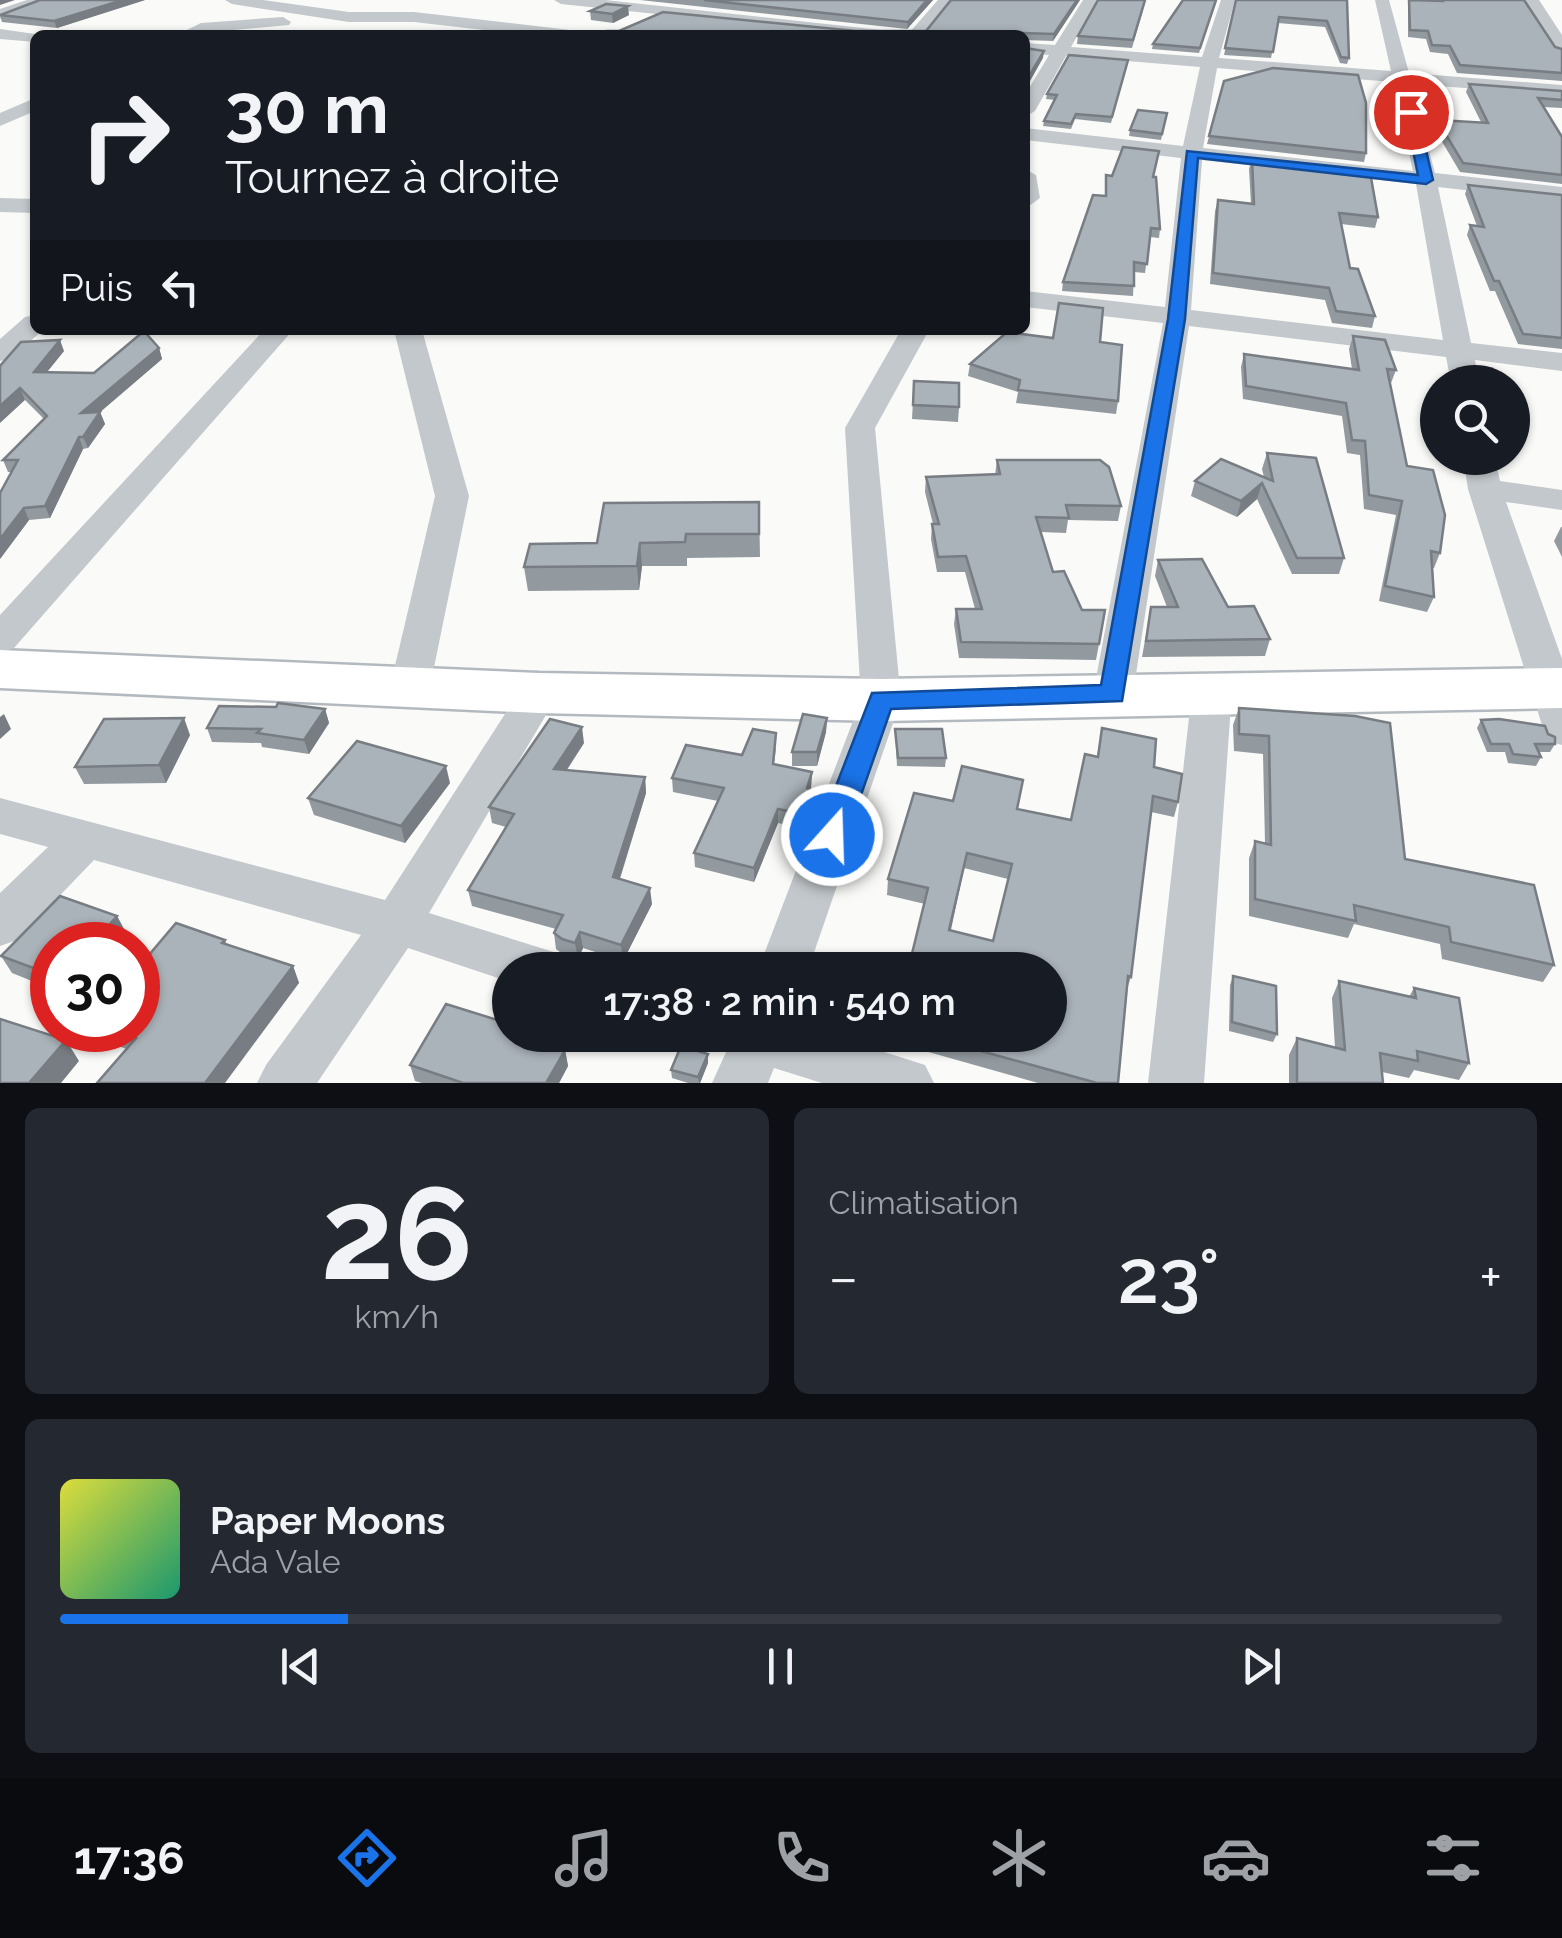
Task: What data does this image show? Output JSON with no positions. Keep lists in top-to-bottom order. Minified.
{"page":{"turn":["30 m","Tournez à droite"],"then":"Puis","limit":"30","trip":"17:38 · 2 min · 540 m","tile":[["26","km/h"],"Climatisation"],"heat":["−","23°","+"],"song":["Paper Moons","Ada Vale"],"tabs":"17:36"}}
